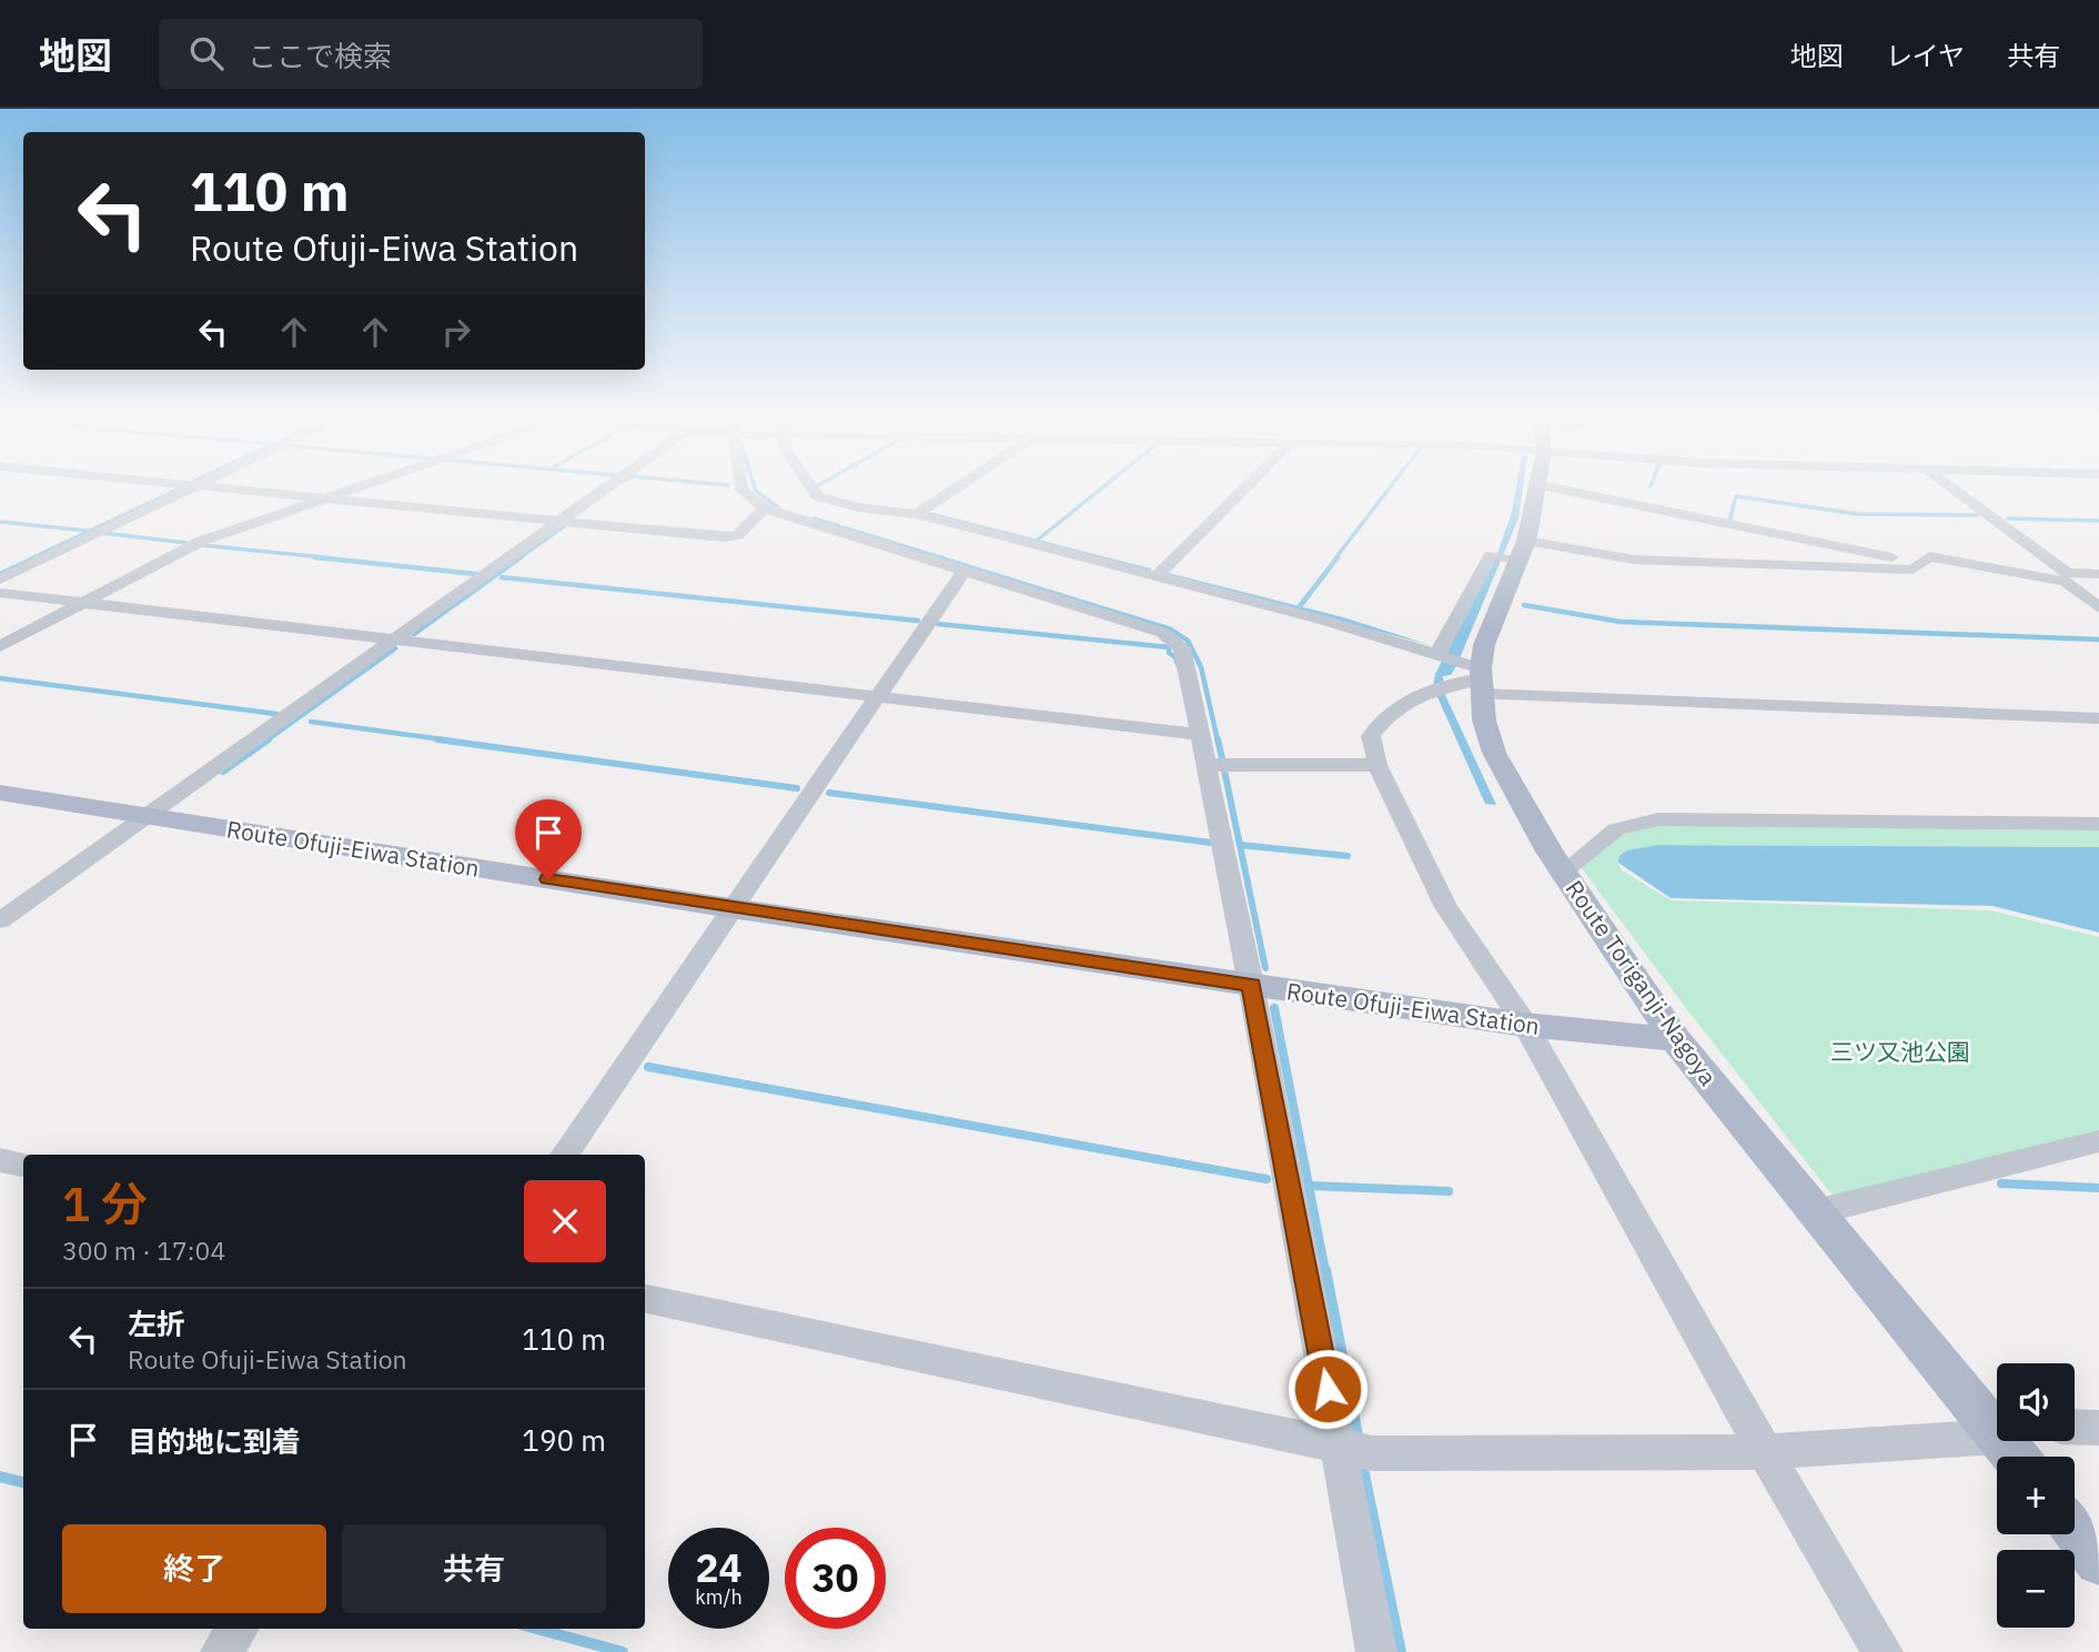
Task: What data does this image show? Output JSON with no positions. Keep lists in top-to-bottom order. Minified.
{"streets":{"main road":["Route Ofuji-Eiwa Station","Route Toriganji-Nagoya"]},"crossings":[["Route Ofuji-Eiwa Station","Route Toriganji-Nagoya"]],"parks":["三ツ又池公園"],"page":{"header":"地図","search":"ここで検索","nav":["地図","レイヤ","共有"],"turn":["110 m","Route Ofuji-Eiwa Station"],"heading":["1 分","300 m · 17:04"],"list":[{"name":"左折","note":"Route Ofuji-Eiwa Station","value":"110 m"},{"name":"目的地に到着","value":"190 m"}],"map_buttons":["+","−"],"buttons":["終了","共有"],"speed":"24 km/h","limit":"30"}}
